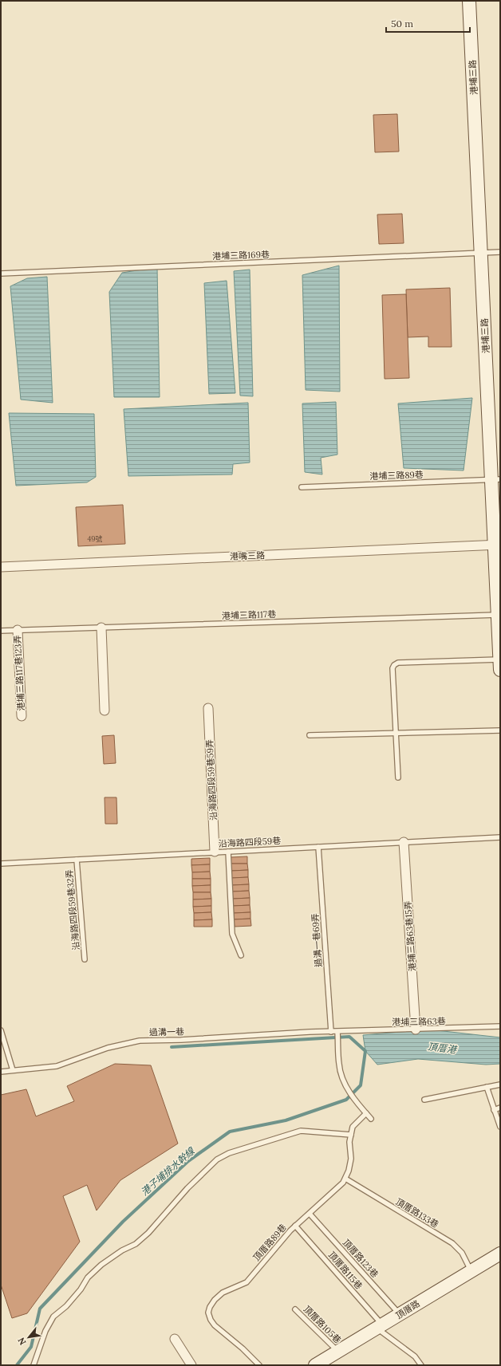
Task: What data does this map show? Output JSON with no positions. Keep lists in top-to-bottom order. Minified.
{"streets":{"street":["港埔三路","港嘴三路","港埔三路117巷123弄","沿海路四段59巷59弄","港埔三路63巷15弄","頂厝路"],"lane":["港埔三路169巷","港埔三路89巷","港埔三路117巷","沿海路四段59巷","沿海路四段59巷32弄","過溝一巷69弄","港埔三路63巷","過溝一巷","頂厝路133巷","頂厝路89巷","頂厝路123巷","頂厝路115巷","頂厝路105巷"]},"crossings":[["港埔三路","港埔三路169巷"],["港埔三路","港埔三路89巷"],["港埔三路","港嘴三路"],["港埔三路","港埔三路117巷"],["港埔三路117巷","港埔三路117巷123弄"],["沿海路四段59巷59弄","沿海路四段59巷"],["沿海路四段59巷","沿海路四段59巷32弄"],["沿海路四段59巷","港埔三路63巷15弄"],["沿海路四段59巷","過溝一巷69弄"],["港埔三路63巷15弄","港埔三路63巷"],["過溝一巷69弄","過溝一巷"],["港埔三路63巷","過溝一巷"],["頂厝路133巷","頂厝路89巷"],["頂厝路133巷","頂厝路"],["頂厝路89巷","頂厝路123巷"],["頂厝路89巷","頂厝路115巷"],["頂厝路123巷","頂厝路"],["頂厝路115巷","頂厝路"],["頂厝路","頂厝路105巷"]],"water":["頂厝港","港子埔排水幹線"],"house_numbers":["49號"],"scale_bar":"50 m","north":"bottom left"}
